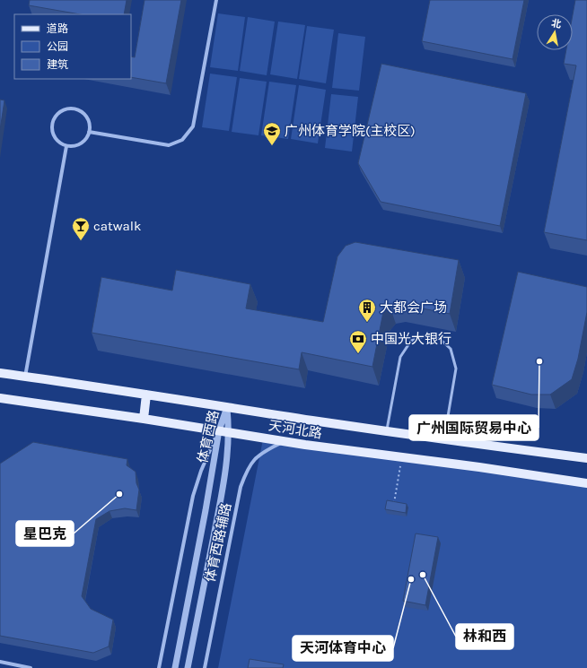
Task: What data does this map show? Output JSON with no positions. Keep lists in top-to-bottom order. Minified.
{"streets":{"main road":["天河北路"],"street":["体育西路","体育西路辅路"]},"crossings":[["天河北路","体育西路"],["天河北路","体育西路辅路"]],"places":{"school or university":["广州体育学院(主校区)"],"bar":["catwalk"],"building":["大都会广场"],"bank":["中国光大银行"],"other":["广州国际贸易中心","星巴克","林和西","天河体育中心"]},"legend":["道路","公园","建筑"],"north":"top"}
